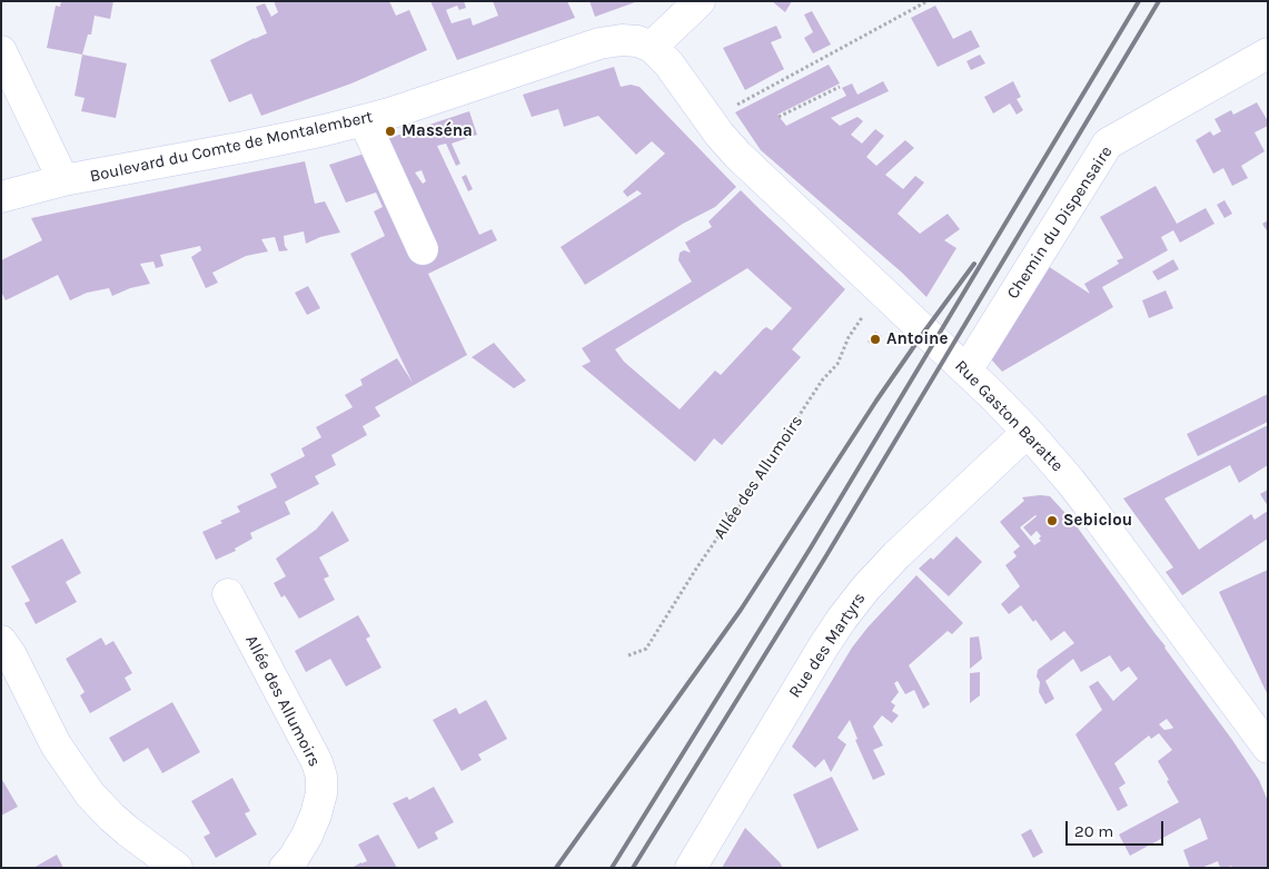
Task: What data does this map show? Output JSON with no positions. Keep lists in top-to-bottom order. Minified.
{"streets":{"street":["Boulevard du Comte de Montalembert","Chemin du Dispensaire","Rue Gaston Baratte","Allée des Allumoirs","Rue des Martyrs"]},"crossings":[["Boulevard du Comte de Montalembert","Rue Gaston Baratte"],["Chemin du Dispensaire","Rue Gaston Baratte"],["Rue Gaston Baratte","Allée des Allumoirs"],["Rue Gaston Baratte","Rue des Martyrs"]],"places":["Masséna","Antoine","Sebiclou"],"scale_bar":"20 m"}
